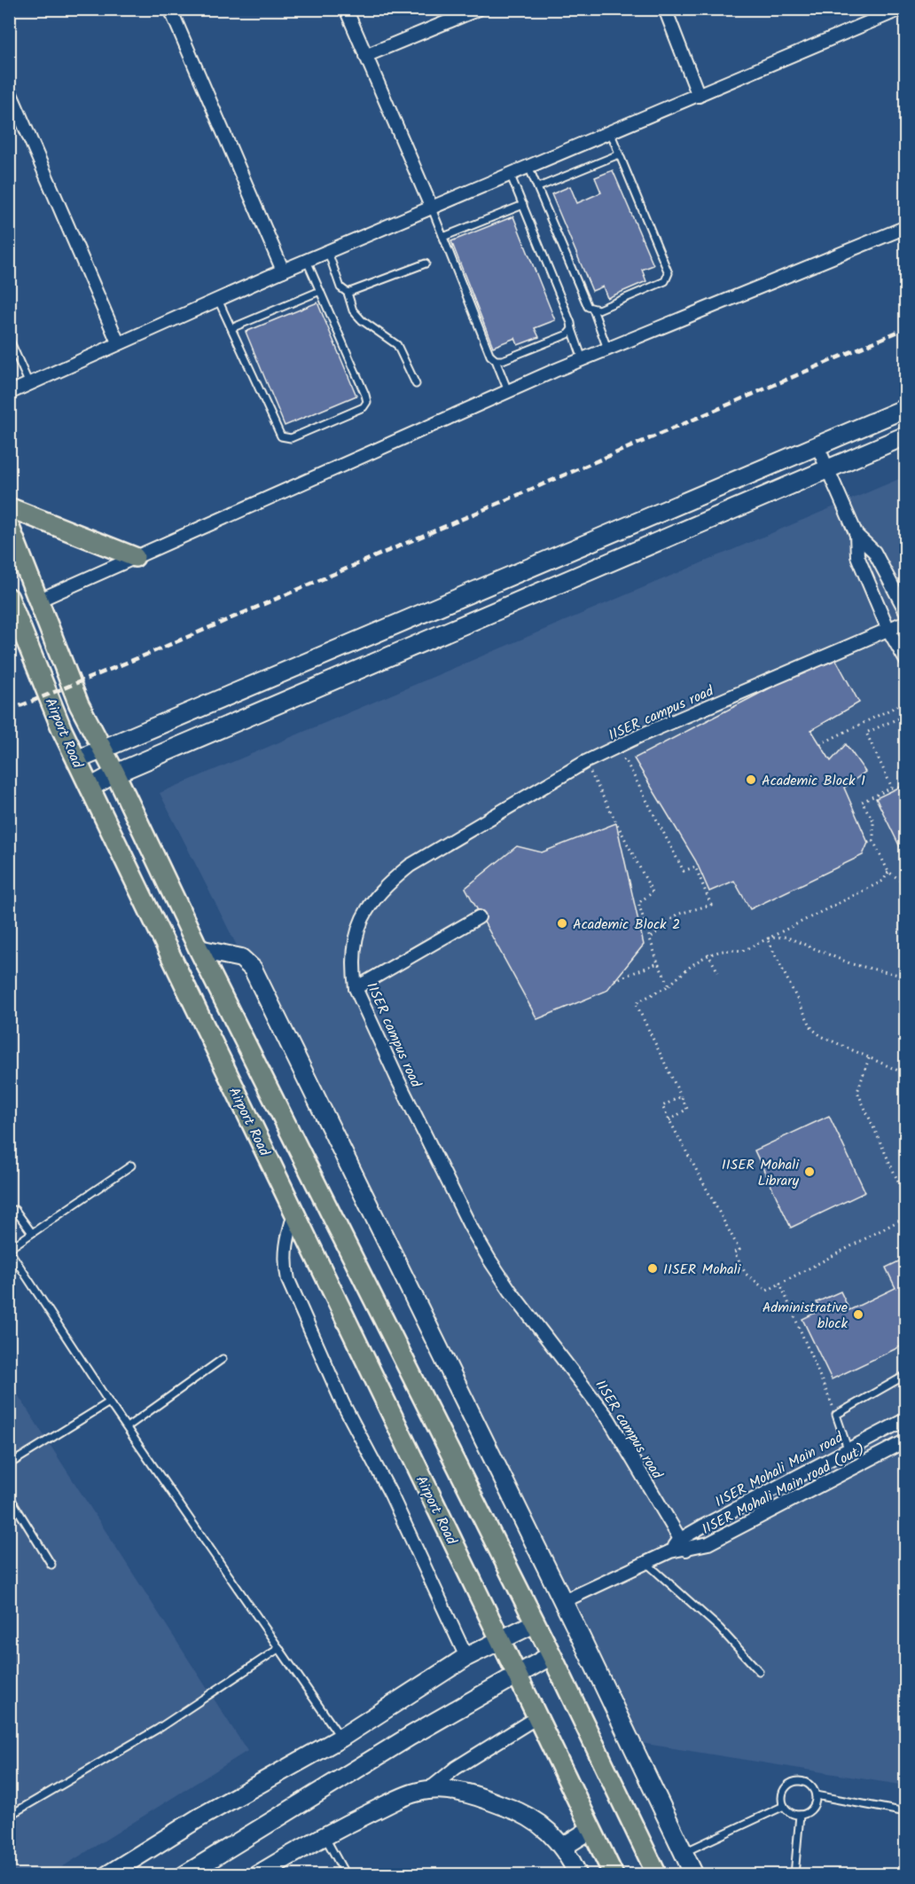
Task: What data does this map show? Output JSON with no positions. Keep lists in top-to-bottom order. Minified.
{"streets":{"main road":["Airport Road"],"street":["IISER campus road","IISER Mohali Main road","IISER Mohali Main road (out)"]},"crossings":[["IISER campus road","IISER Mohali Main road"],["IISER campus road","IISER Mohali Main road (out)"],["IISER Mohali Main road","IISER Mohali Main road (out)"]],"places":["Academic Block 1","Academic Block 2","IISER Mohali Library","IISER Mohali","Administrative block"]}
